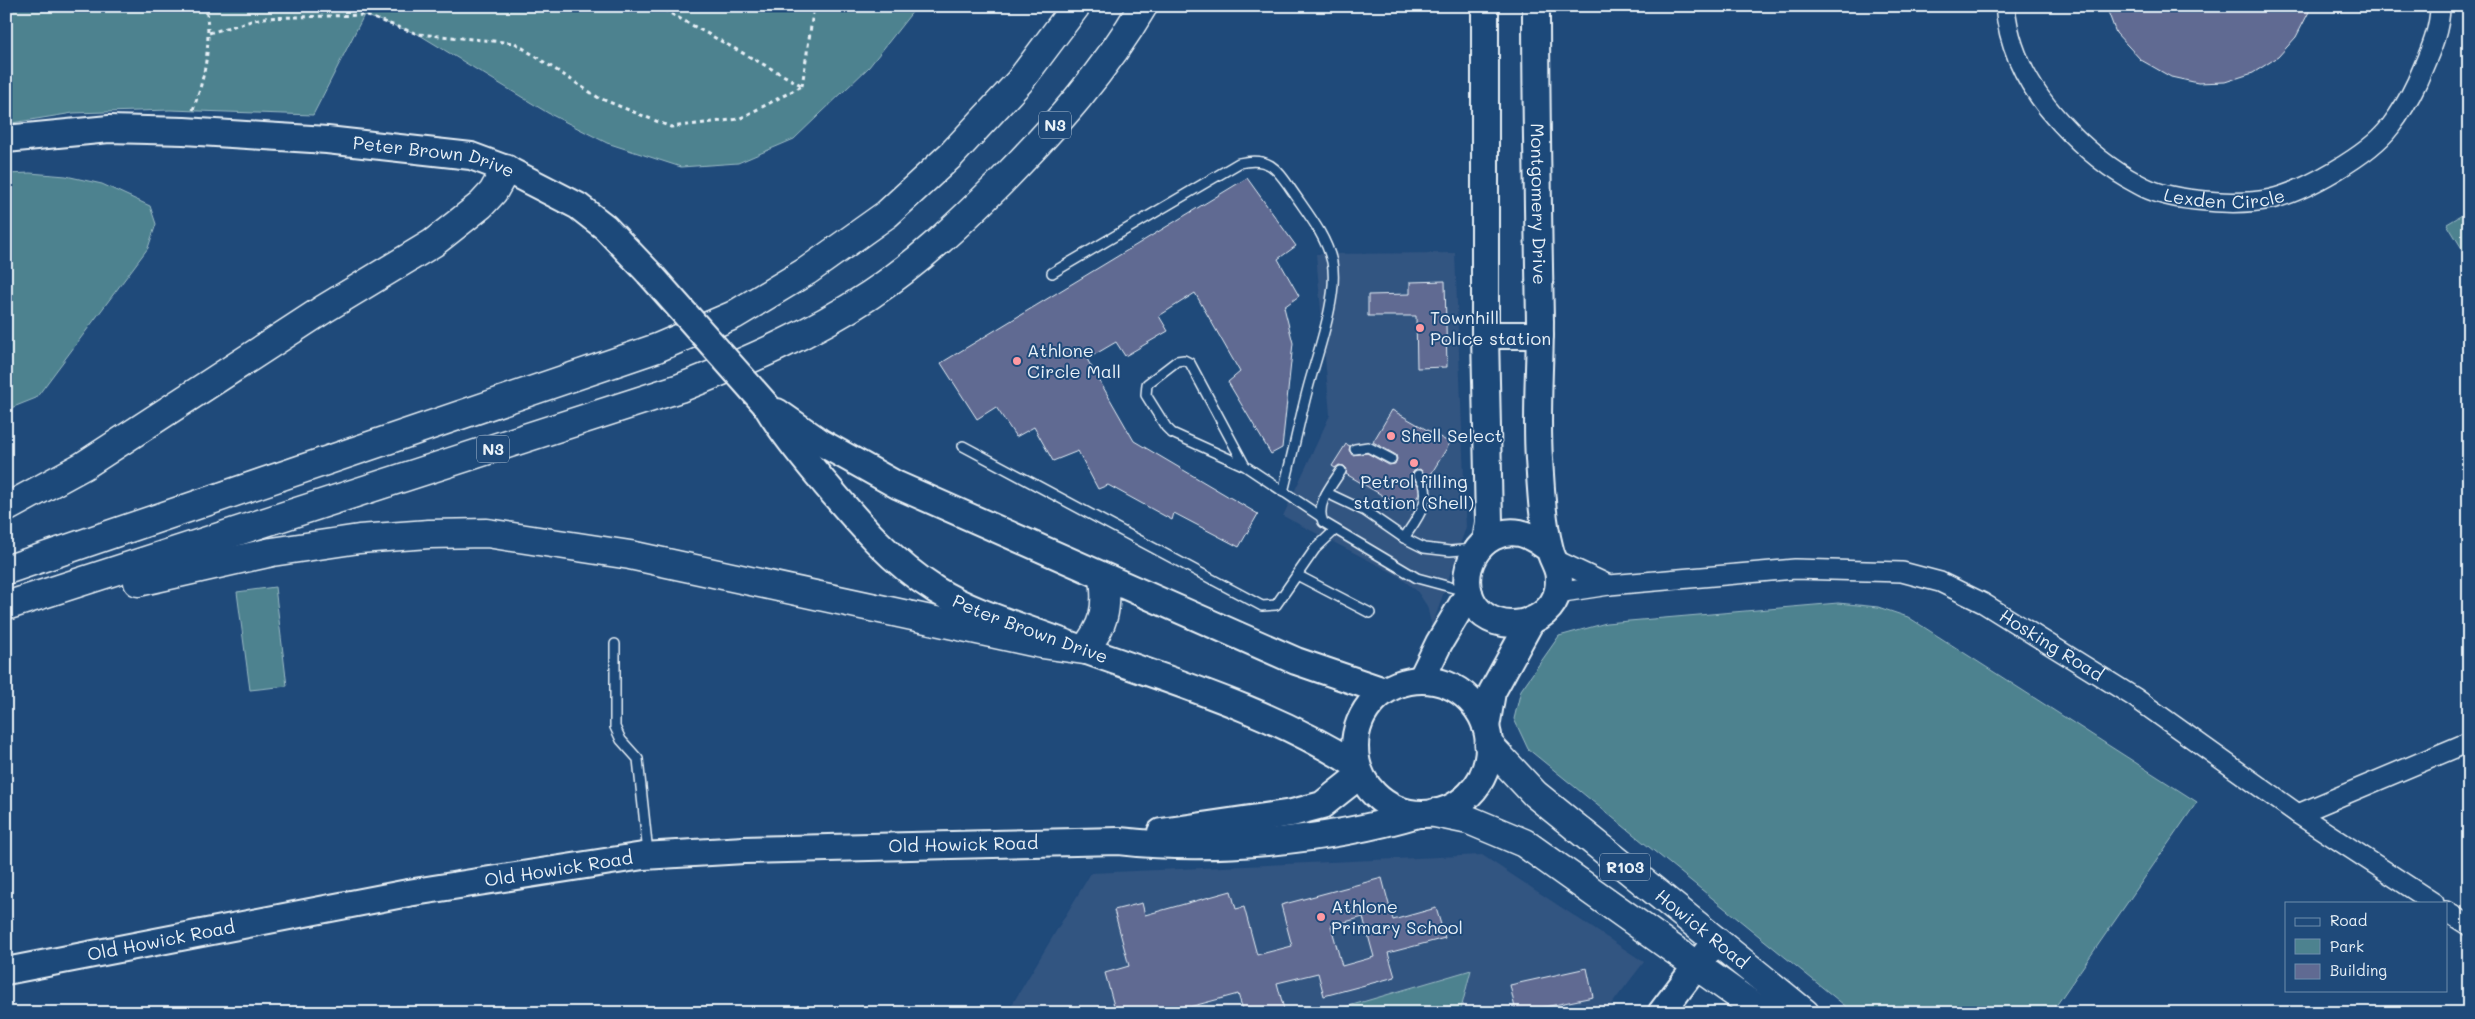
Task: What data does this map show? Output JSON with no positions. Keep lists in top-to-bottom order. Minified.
{"streets":{"main road":["N3","R103","Howick Road"],"street":["Peter Brown Drive","Lexden Circle","Montgomery Drive","Hosking Road","Old Howick Road"]},"crossings":[["Peter Brown Drive","Old Howick Road"],["Peter Brown Drive","R103"],["Peter Brown Drive","Howick Road"],["Montgomery Drive","Hosking Road"],["Old Howick Road","R103"],["Old Howick Road","Howick Road"],["R103","Howick Road"]],"places":["Townhill Police station","Athlone Circle Mall","Shell Select","Petrol filling station (Shell)","Athlone Primary School"],"legend":["Road","Park","Building"]}
